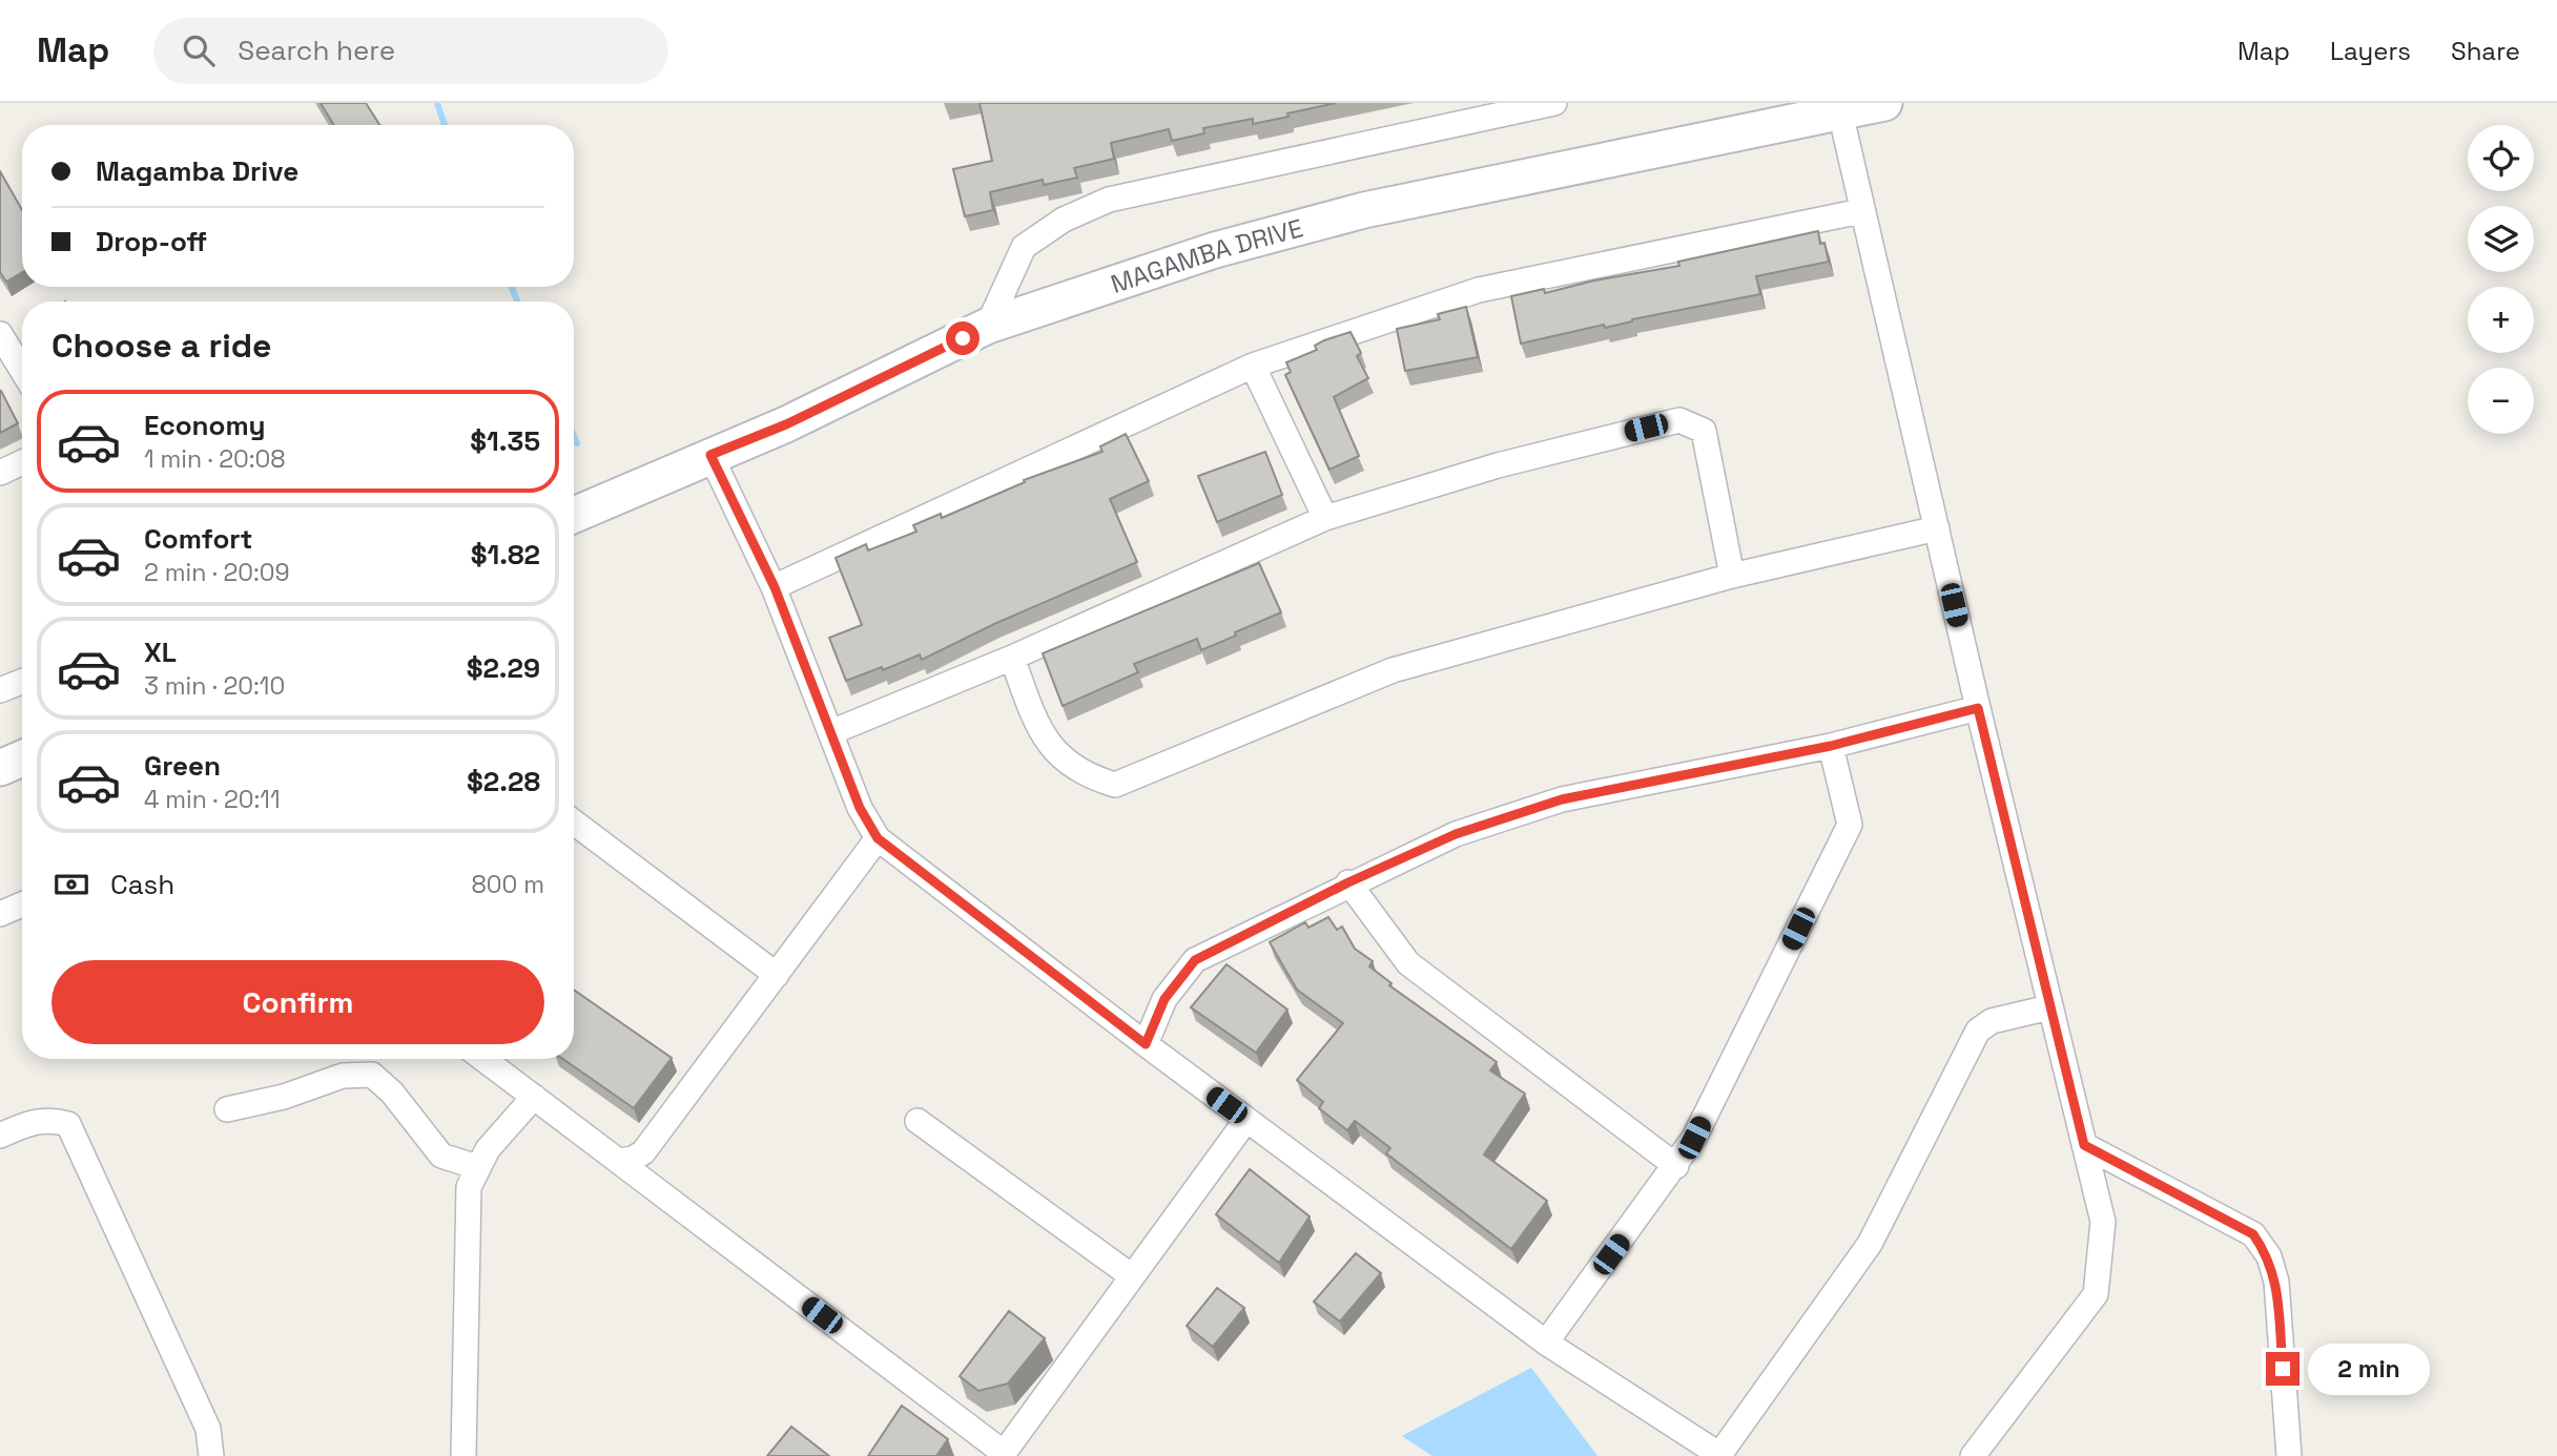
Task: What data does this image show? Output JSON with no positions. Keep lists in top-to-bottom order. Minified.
{"streets":{"street":["MAGAMBA DRIVE"]},"page":{"header":"Map","search":"Search here","nav":["Map","Layers","Share"],"map_buttons":["+","−"],"banner":["Magamba Drive","Drop-off"],"heading":"Choose a ride","list":[{"name":"Economy","note":"1 min · 20:08","value":"$1.35"},{"name":"Comfort","note":"2 min · 20:09","value":"$1.82"},{"name":"XL","note":"3 min · 20:10","value":"$2.29"},{"name":"Green","note":"4 min · 20:11","value":"$2.28"}],"pay":["Cash","800 m"],"buttons":"Confirm","bubble":"2 min"}}
